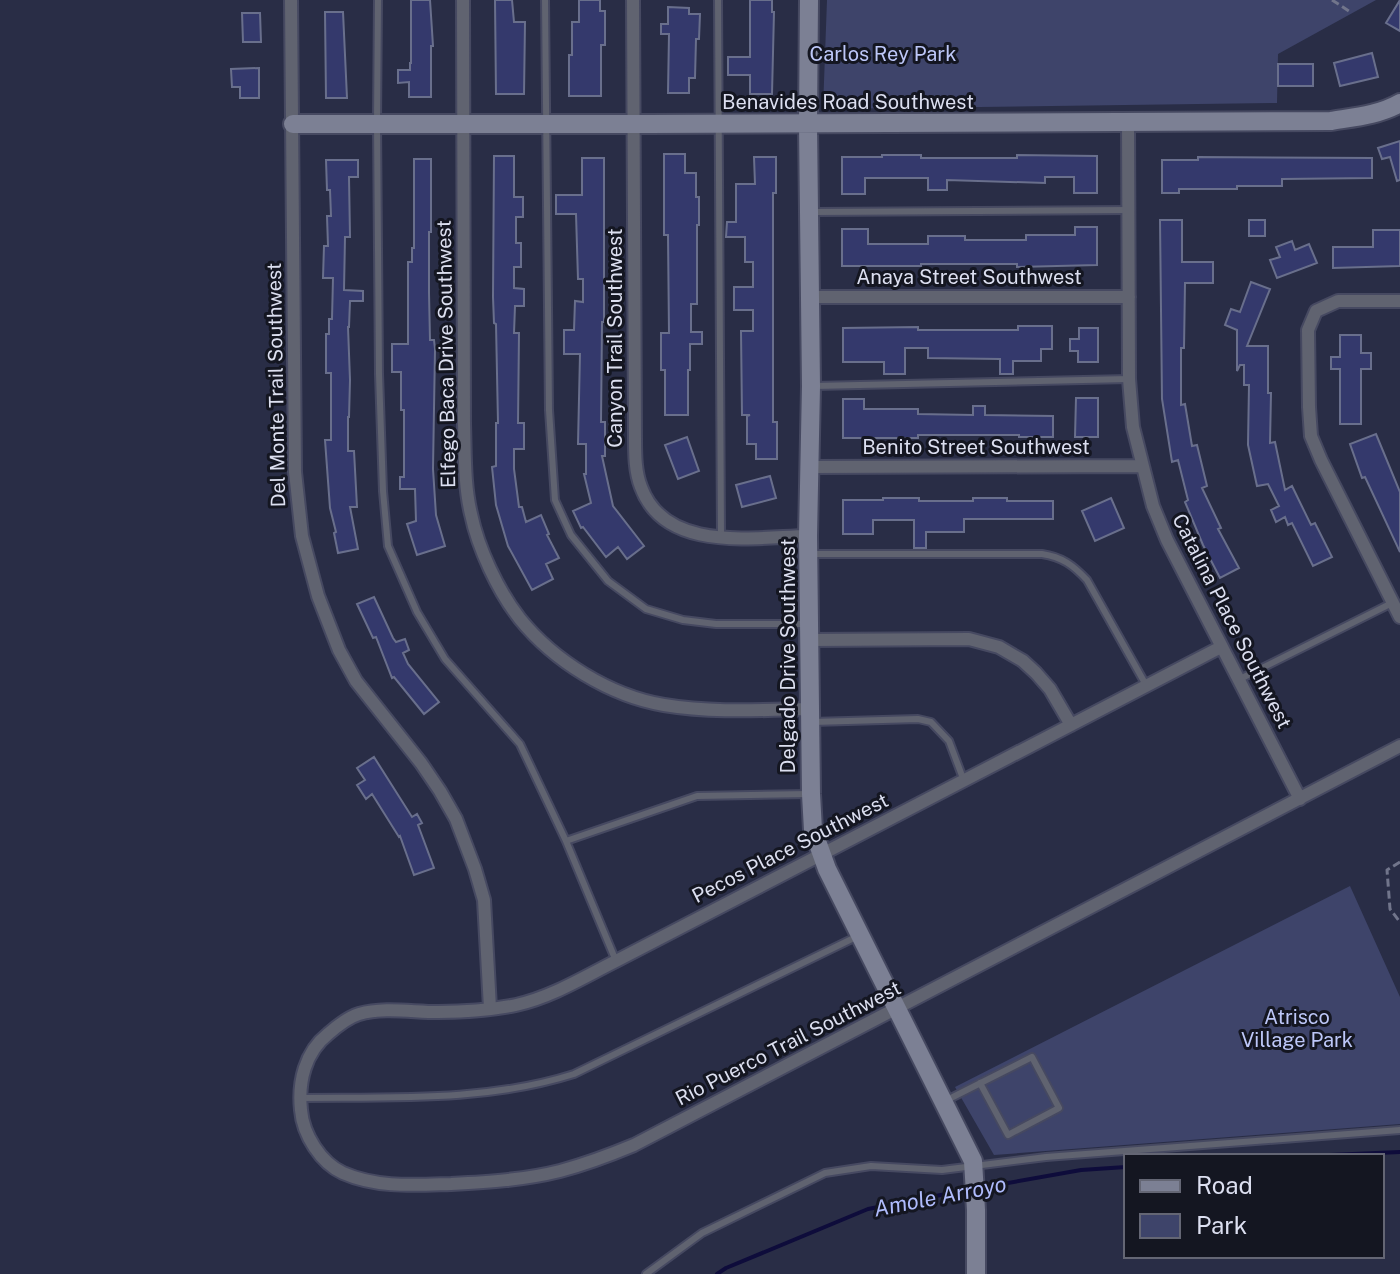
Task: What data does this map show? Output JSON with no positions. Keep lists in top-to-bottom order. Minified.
{"streets":{"street":["Benavides Road Southwest","Anaya Street Southwest","Canyon Trail Southwest","Elfego Baca Drive Southwest","Del Monte Trail Southwest","Benito Street Southwest","Catalina Place Southwest","Delgado Drive Southwest","Pecos Place Southwest","Rio Puerco Trail Southwest"]},"crossings":[["Benavides Road Southwest","Canyon Trail Southwest"],["Benavides Road Southwest","Elfego Baca Drive Southwest"],["Benavides Road Southwest","Del Monte Trail Southwest"],["Benavides Road Southwest","Catalina Place Southwest"],["Benavides Road Southwest","Delgado Drive Southwest"],["Anaya Street Southwest","Catalina Place Southwest"],["Anaya Street Southwest","Delgado Drive Southwest"],["Canyon Trail Southwest","Delgado Drive Southwest"],["Elfego Baca Drive Southwest","Delgado Drive Southwest"],["Del Monte Trail Southwest","Pecos Place Southwest"],["Benito Street Southwest","Catalina Place Southwest"],["Benito Street Southwest","Delgado Drive Southwest"],["Catalina Place Southwest","Pecos Place Southwest"],["Catalina Place Southwest","Rio Puerco Trail Southwest"],["Delgado Drive Southwest","Pecos Place Southwest"],["Delgado Drive Southwest","Rio Puerco Trail Southwest"],["Pecos Place Southwest","Rio Puerco Trail Southwest"]],"water":["Amole Arroyo"],"parks":["Carlos Rey Park","Atrisco Village Park"],"legend":["Road","Park"]}
